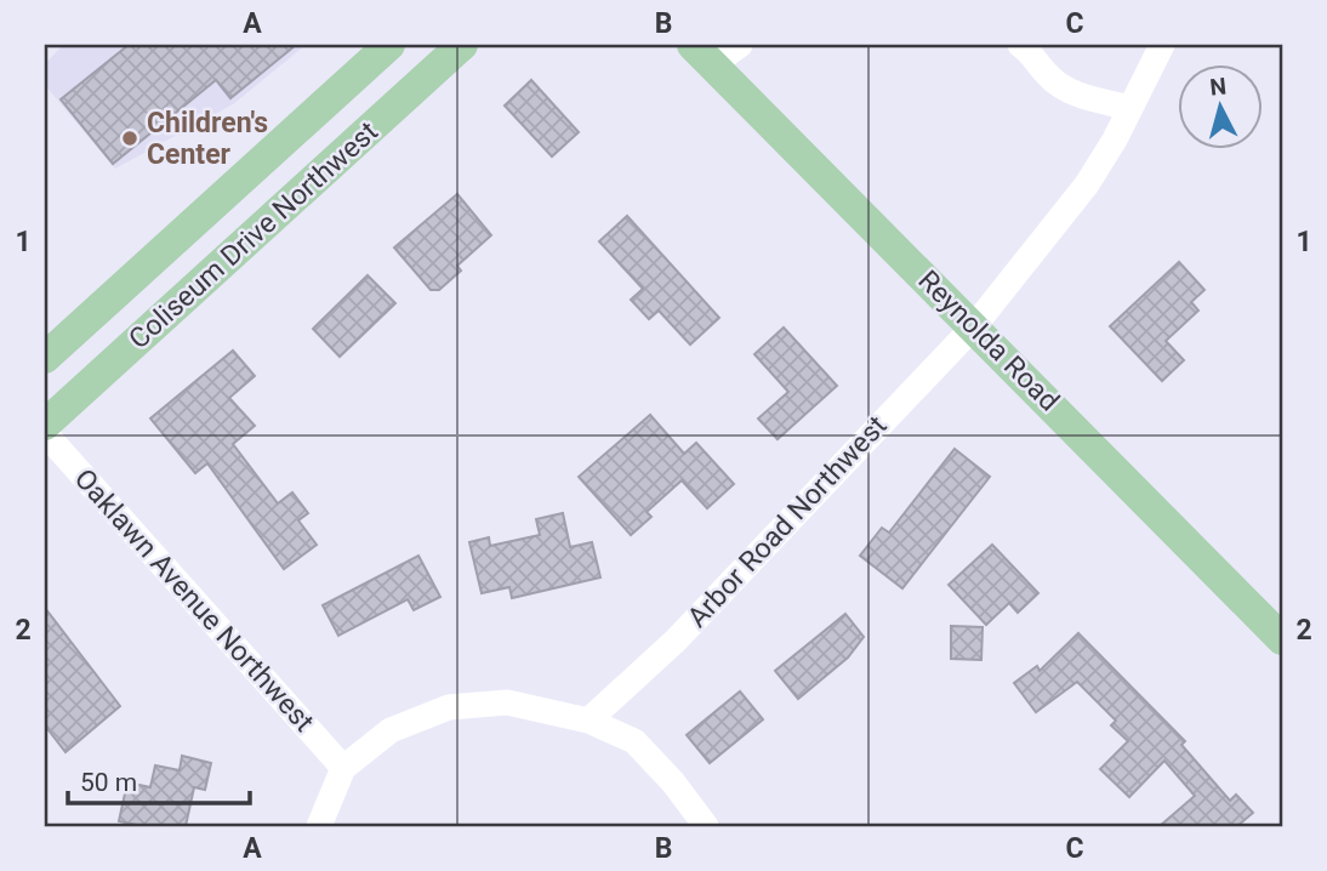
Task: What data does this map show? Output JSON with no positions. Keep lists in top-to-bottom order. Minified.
{"streets":{"main road":["Coliseum Drive Northwest","Reynolda Road"],"street":["Arbor Road Northwest","Oaklawn Avenue Northwest"]},"crossings":[["Reynolda Road","Arbor Road Northwest"]],"places":["Children's Center"],"scale_bar":"50 m","north":"top","grid":{"columns":["A","B","C"],"rows":["1","2"]}}
